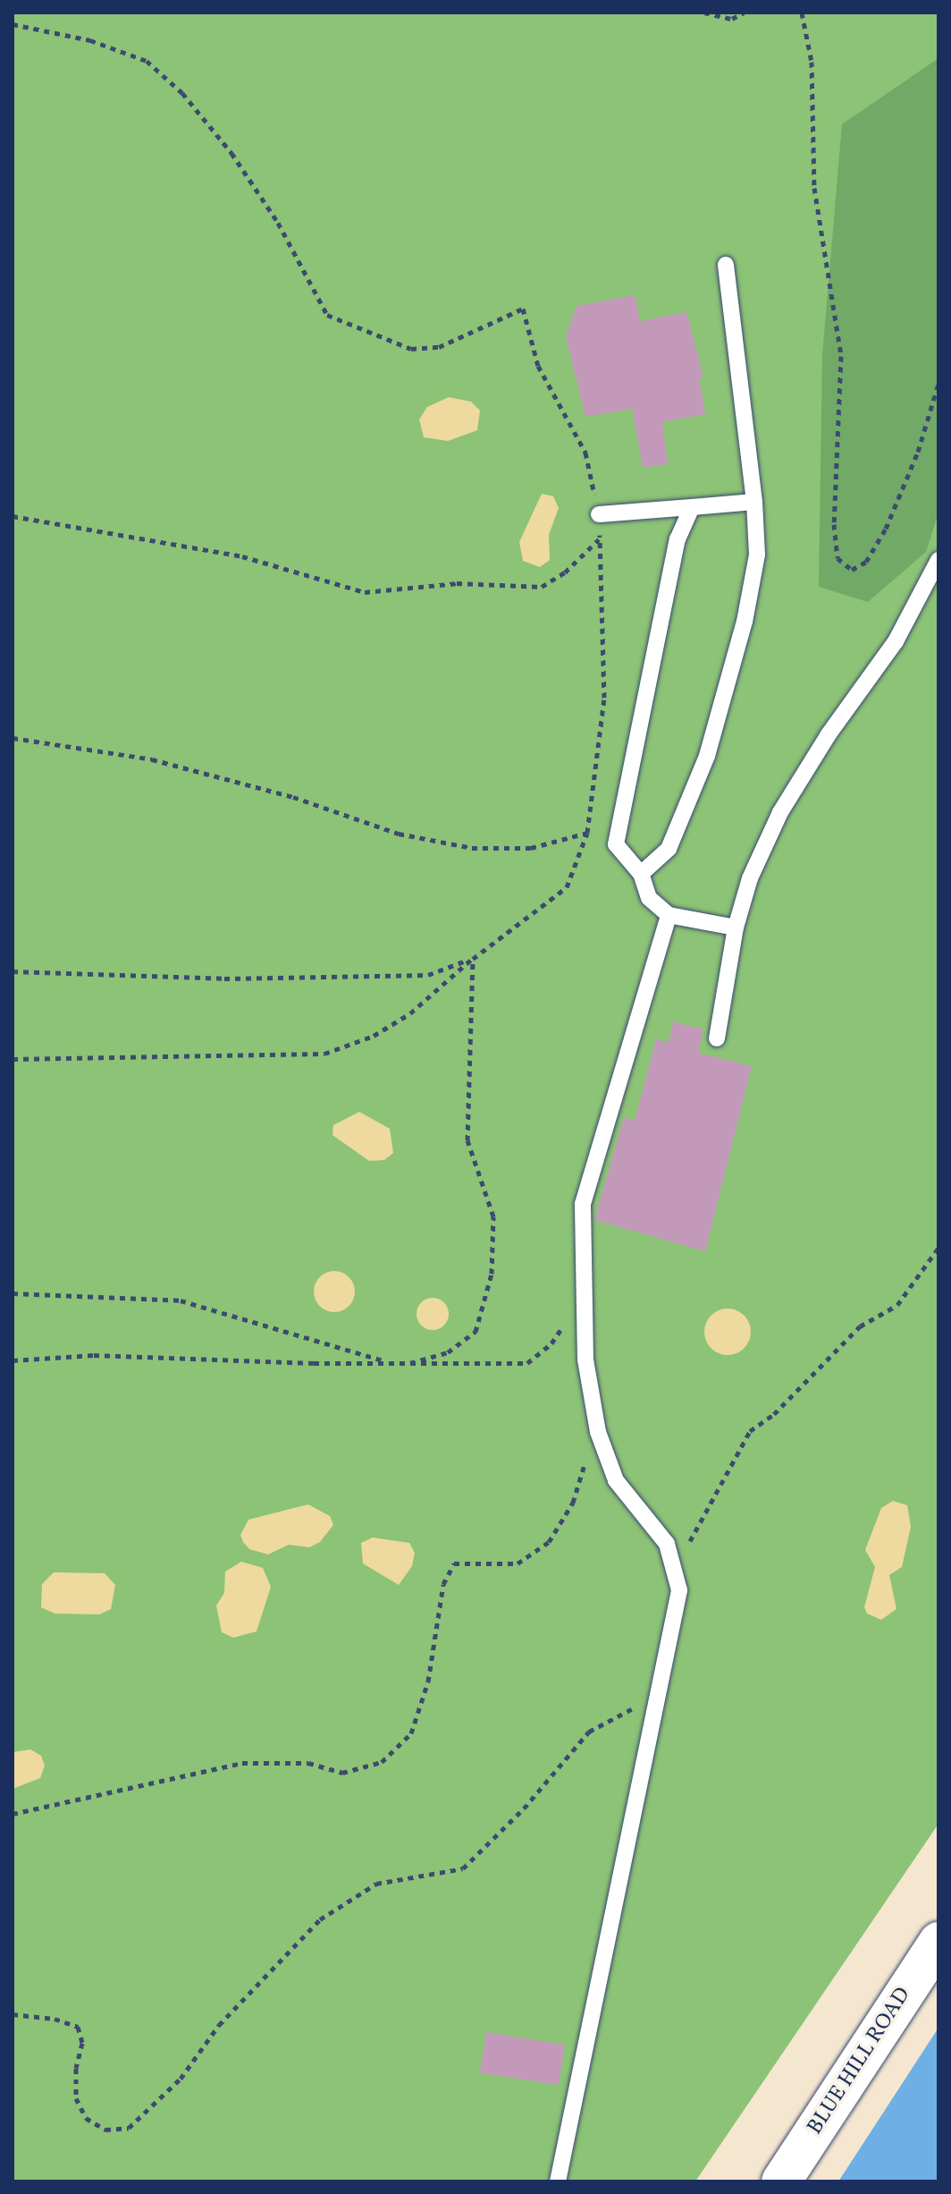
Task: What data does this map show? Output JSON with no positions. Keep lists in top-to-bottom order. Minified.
{"streets":{"street":["BLUE HILL ROAD"]}}
